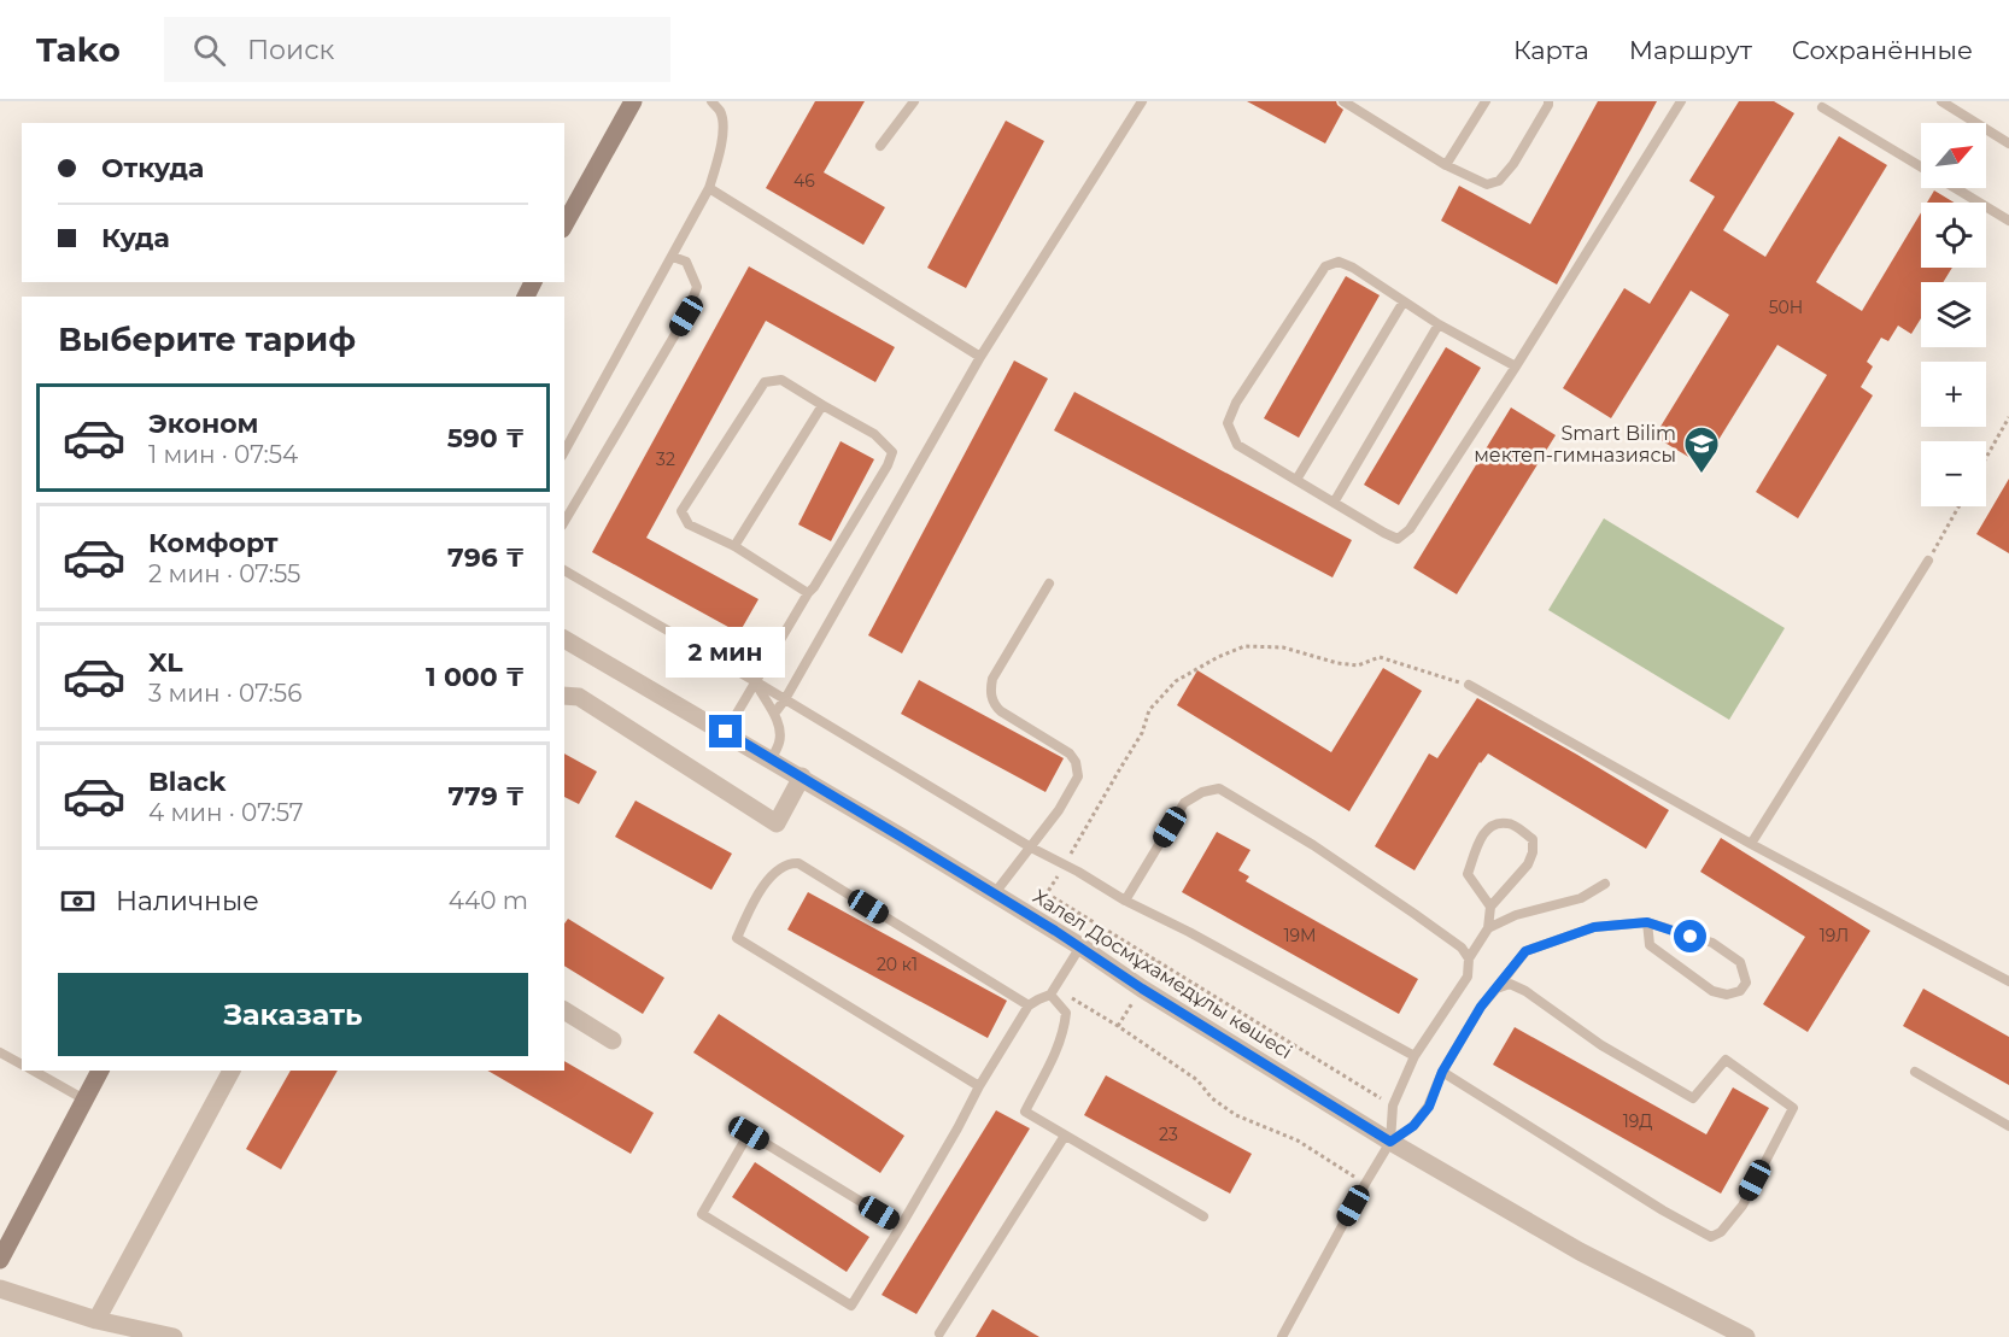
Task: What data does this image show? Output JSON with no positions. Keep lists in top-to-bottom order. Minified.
{"streets":{"street":["Халел Досмұхамедұлы көшесі"]},"places":{"school or university":["Smart Bilim мектеп-гимназиясы"]},"house_numbers":["46","50Н","32","19М","19Л","20 к1","19Д","23"],"north":"top right","page":{"header":"Tako","search":"Поиск","nav":["Карта","Маршрут","Сохранённые"],"map_buttons":["+","−"],"banner":["Откуда","Куда"],"heading":"Выберите тариф","list":[{"name":"Эконом","note":"1 мин · 07:54","value":"590 ₸"},{"name":"Комфорт","note":"2 мин · 07:55","value":"796 ₸"},{"name":"XL","note":"3 мин · 07:56","value":"1 000 ₸"},{"name":"Black","note":"4 мин · 07:57","value":"779 ₸"}],"bubble":"2 мин","pay":["Наличные","440 m"],"buttons":"Заказать"}}
